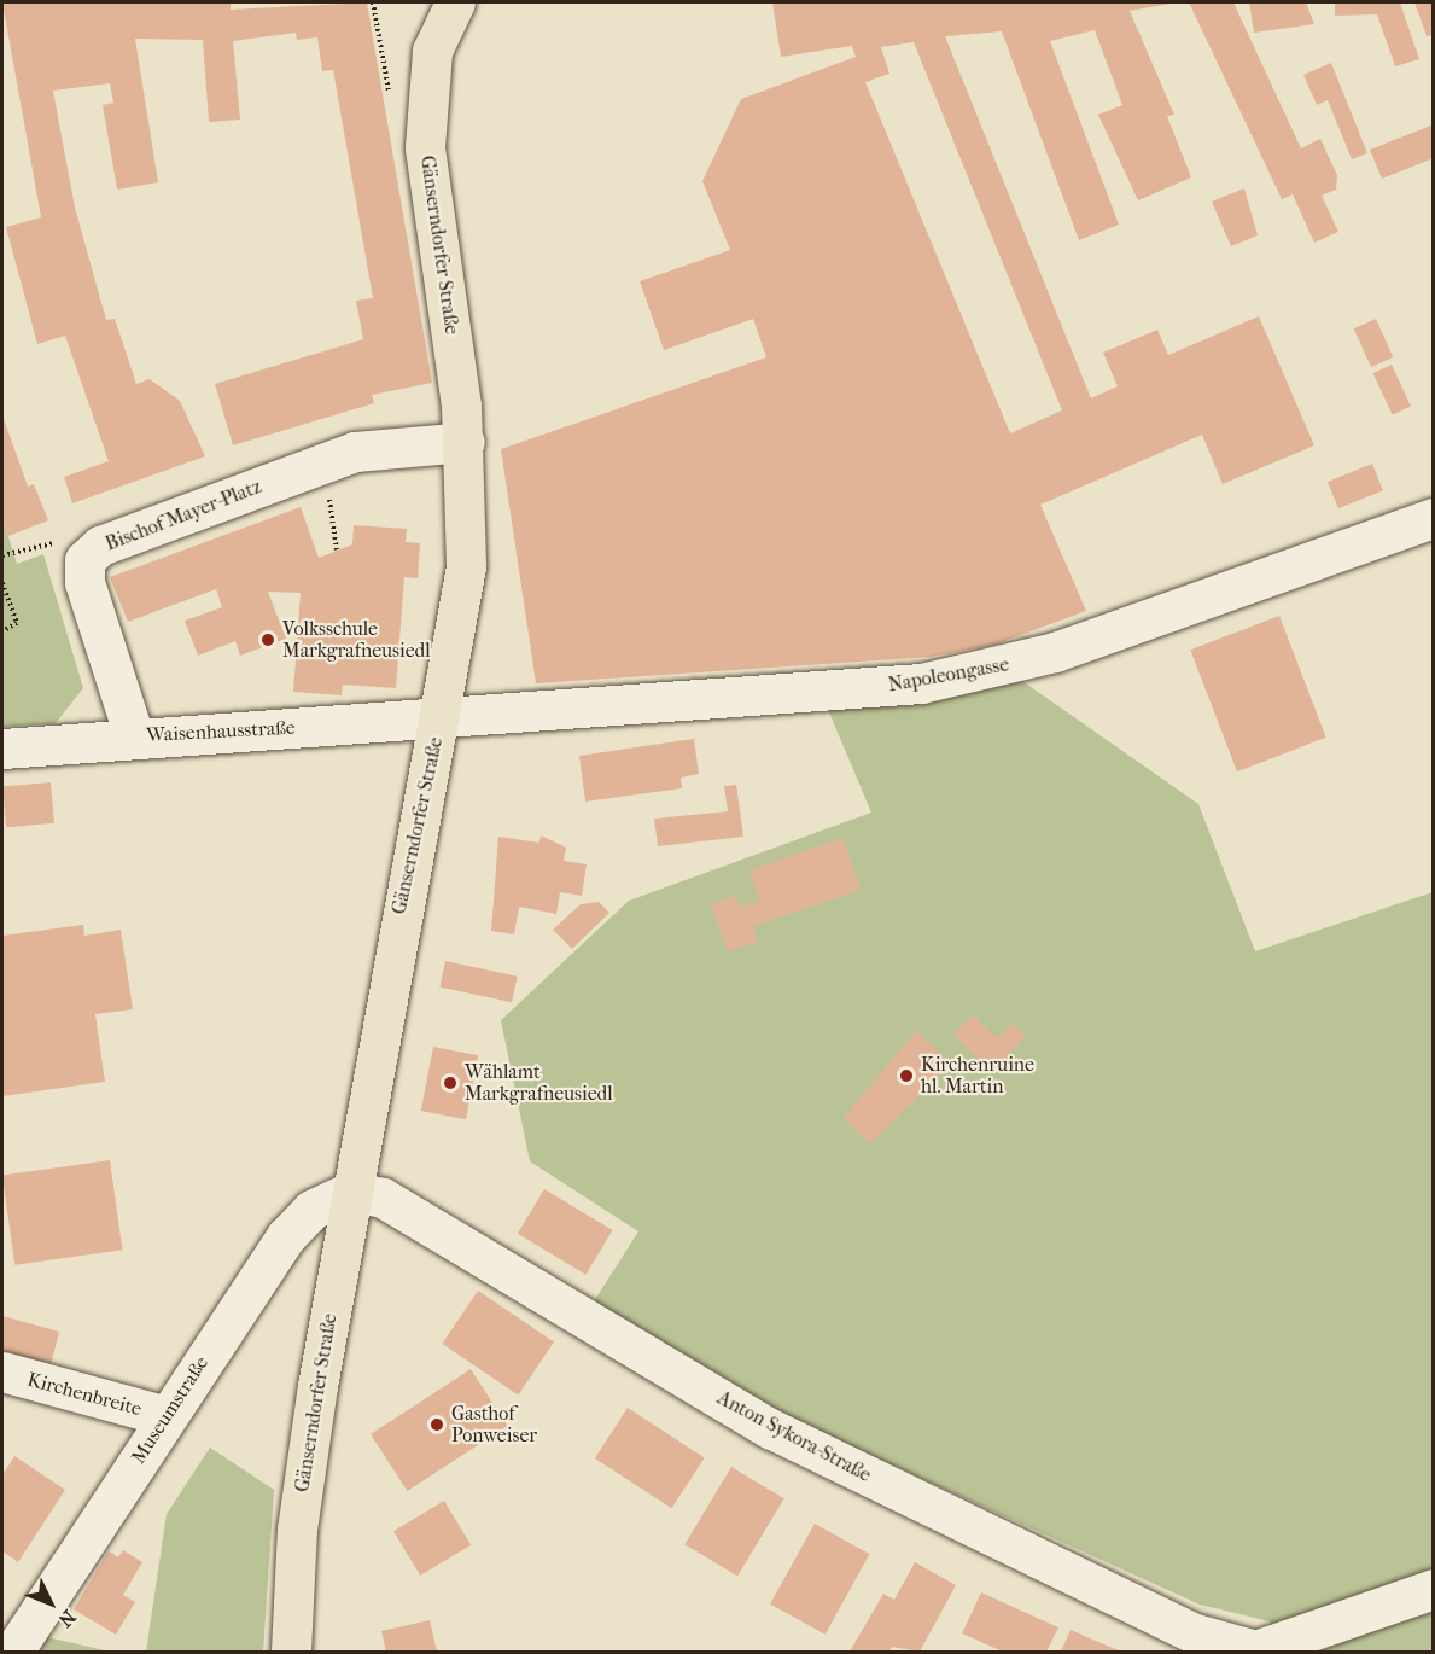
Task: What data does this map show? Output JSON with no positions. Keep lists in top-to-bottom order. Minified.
{"streets":{"main road":["Gänserndorfer Straße"],"street":["Bischof Mayer-Platz","Napoleongasse","Waisenhausstraße","Kirchenbreite","Museumstraße","Anton Sykora-Straße"]},"crossings":[["Gänserndorfer Straße","Bischof Mayer-Platz"],["Gänserndorfer Straße","Napoleongasse"],["Gänserndorfer Straße","Waisenhausstraße"],["Gänserndorfer Straße","Museumstraße"],["Gänserndorfer Straße","Anton Sykora-Straße"],["Bischof Mayer-Platz","Waisenhausstraße"],["Napoleongasse","Waisenhausstraße"],["Kirchenbreite","Museumstraße"],["Museumstraße","Anton Sykora-Straße"]],"places":["Volksschule Markgrafneusiedl","Kirchenruine hl. Martin","Wählamt Markgrafneusiedl","Gasthof Ponweiser"],"north":"bottom right"}
